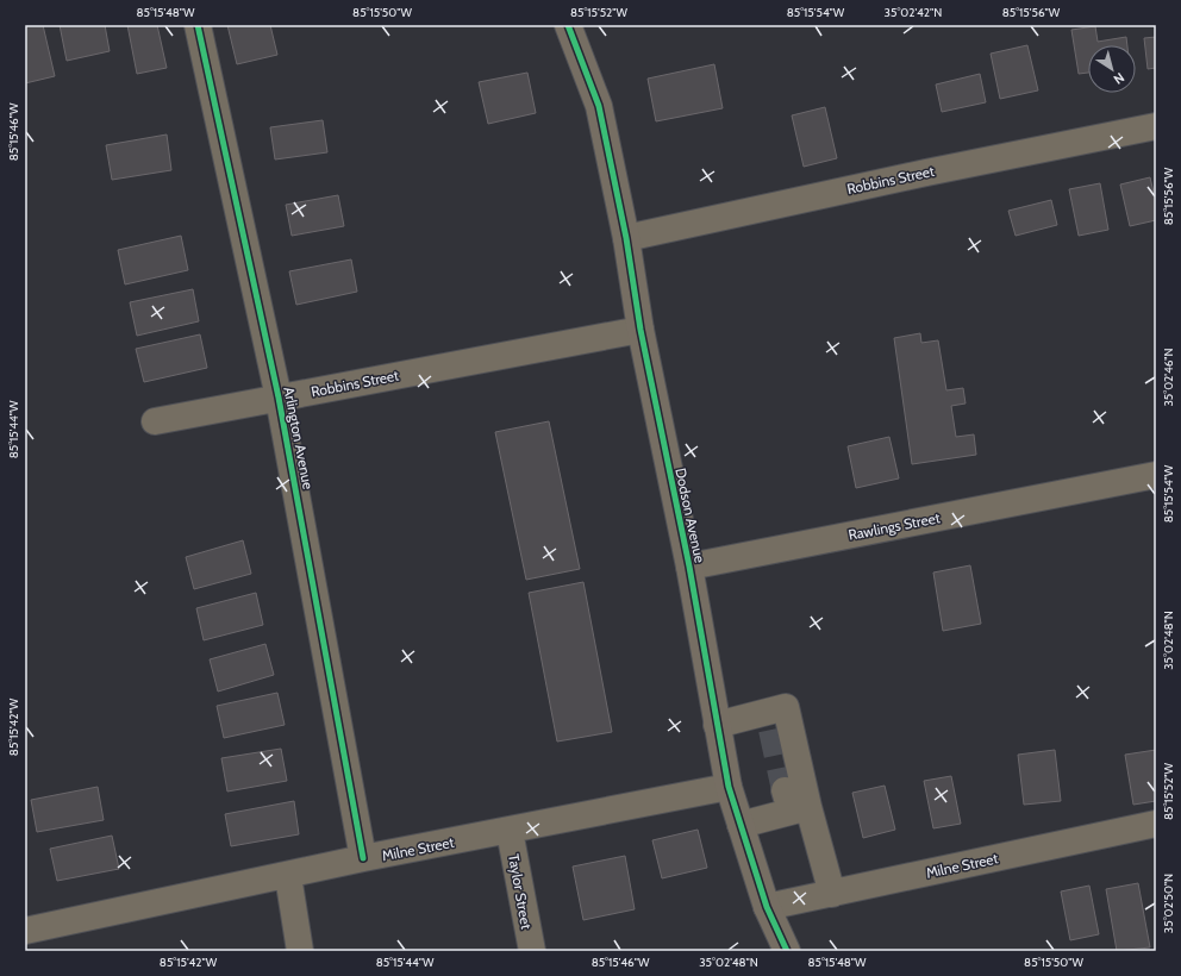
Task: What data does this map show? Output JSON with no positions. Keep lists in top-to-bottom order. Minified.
{"streets":{"main road":["Dodson Avenue"],"street":["Robbins Street","Arlington Avenue","Rawlings Street","Milne Street","Taylor Street"]},"crossings":[["Robbins Street","Arlington Avenue"],["Robbins Street","Dodson Avenue"],["Arlington Avenue","Milne Street"],["Dodson Avenue","Rawlings Street"],["Dodson Avenue","Milne Street"],["Milne Street","Taylor Street"]],"north":"bottom right","coordinates":["85°15'48\"W","85°15'50\"W","85°15'52\"W","85°15'54\"W","35°02'42\"N","85°15'56\"W","85°15'46\"W","35°02'46\"N","85°15'44\"W","35°02'48\"N","85°15'42\"W","35°02'50\"N"]}
